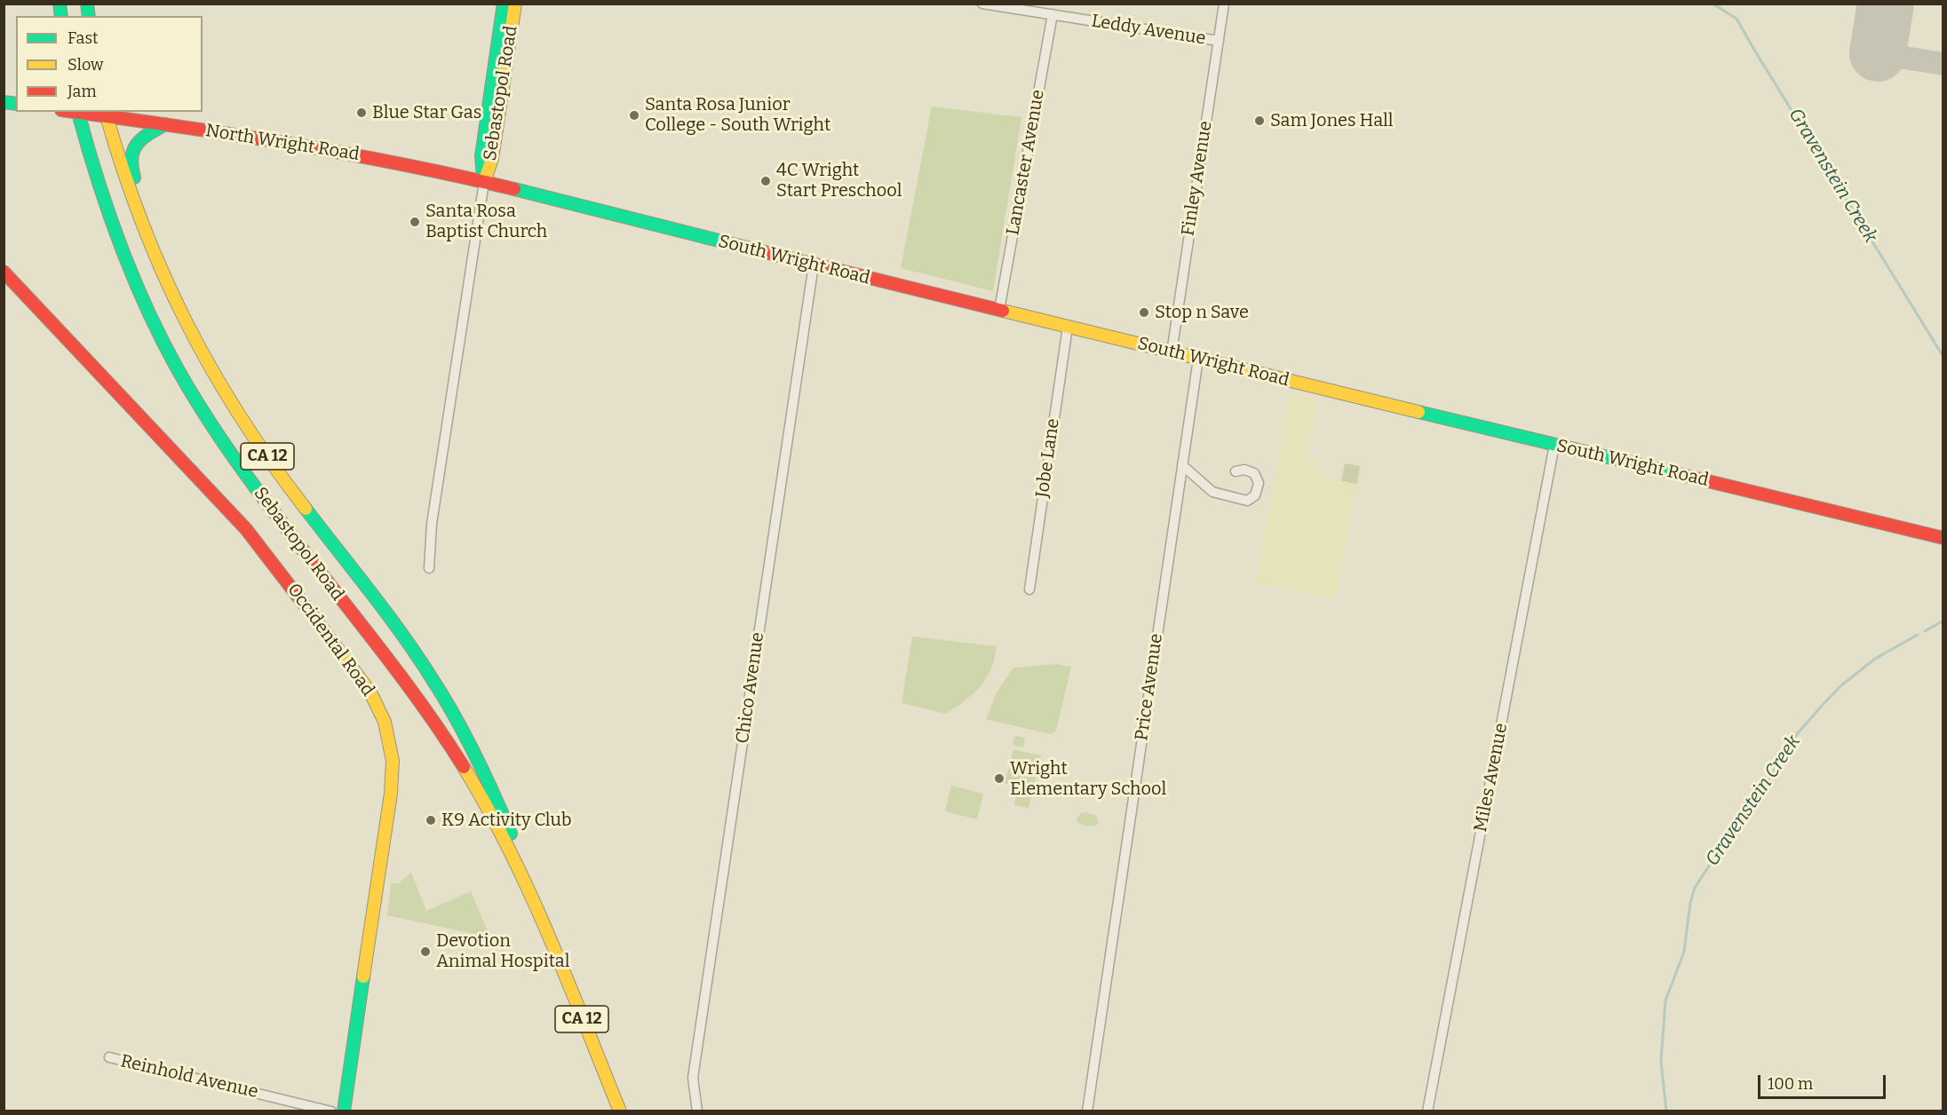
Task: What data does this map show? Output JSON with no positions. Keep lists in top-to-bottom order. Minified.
{"streets":{"main road":["Sebastopol Road","North Wright Road","South Wright Road","CA 12","Occidental Road"],"street":["Leddy Avenue","Lancaster Avenue","Finley Avenue","Jobe Lane","Price Avenue","Chico Avenue","Miles Avenue","Reinhold Avenue"]},"crossings":[["Leddy Avenue","Lancaster Avenue"],["Leddy Avenue","Finley Avenue"],["Sebastopol Road","North Wright Road"],["Sebastopol Road","South Wright Road"],["North Wright Road","South Wright Road"],["Lancaster Avenue","South Wright Road"],["Finley Avenue","South Wright Road"],["South Wright Road","Jobe Lane"],["South Wright Road","Price Avenue"],["South Wright Road","Chico Avenue"],["South Wright Road","Miles Avenue"]],"water":["Gravenstein Creek"],"places":["Blue Star Gas","Santa Rosa Junior College - South Wright","Sam Jones Hall","4C Wright Start Preschool","Santa Rosa Baptist Church","Stop n Save","Wright Elementary School","K9 Activity Club","Devotion Animal Hospital"],"legend":["Fast","Slow","Jam"],"scale_bar":"100 m"}
